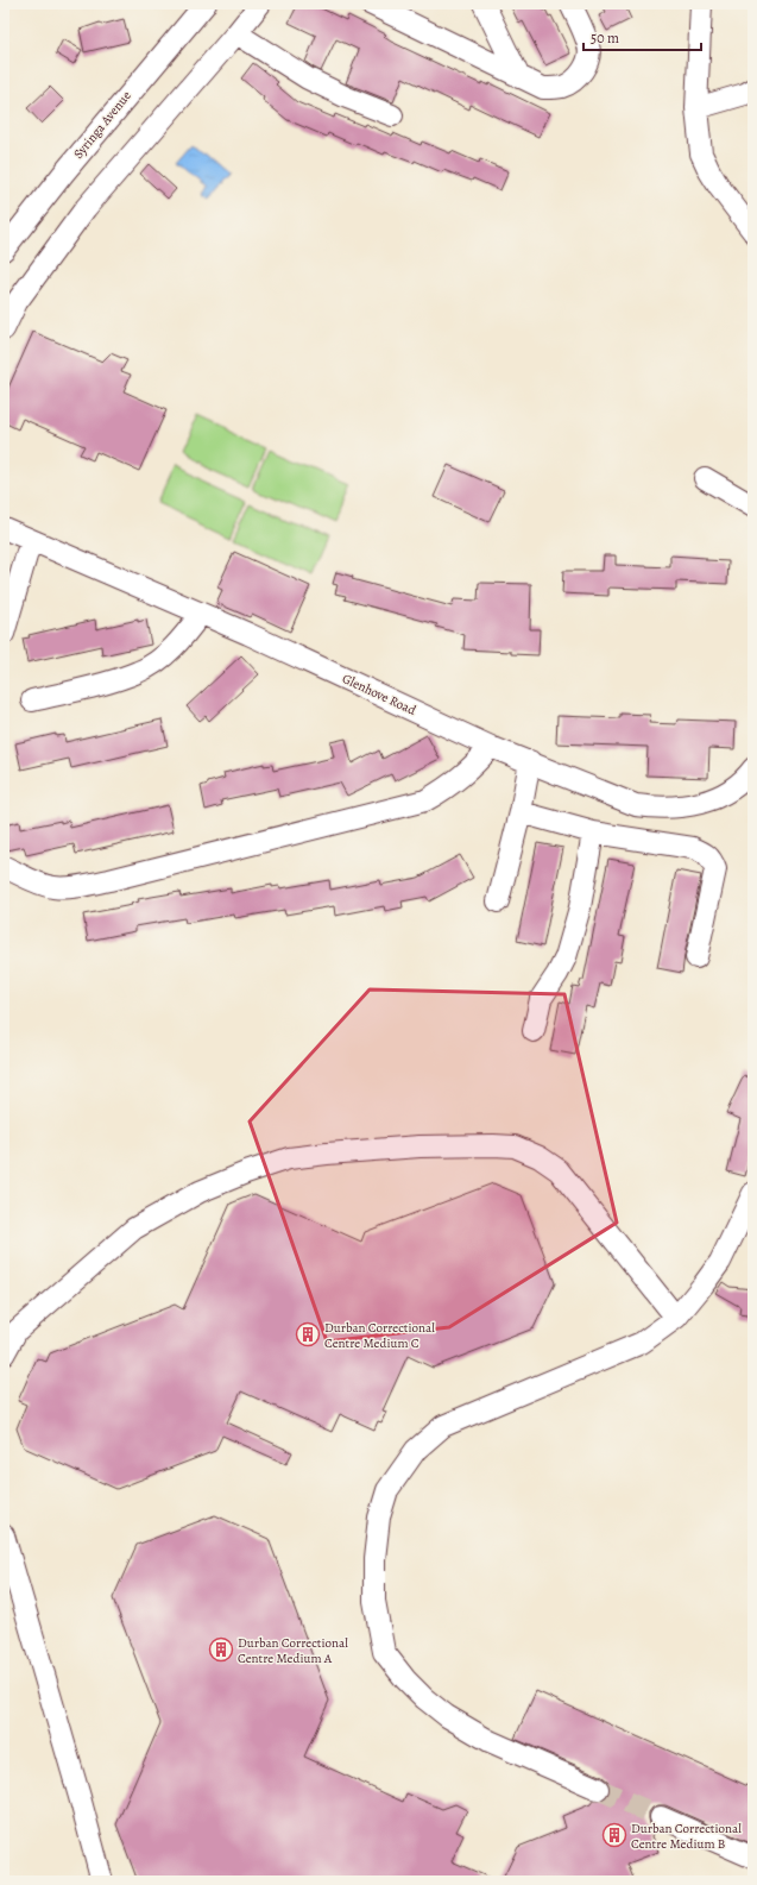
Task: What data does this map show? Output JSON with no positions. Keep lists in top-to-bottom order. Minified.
{"streets":{"street":["Syringa Avenue","Glenhove Road"]},"places":{"building":["Durban Correctional Centre Medium C","Durban Correctional Centre Medium A","Durban Correctional Centre Medium B"]},"scale_bar":"50 m"}
